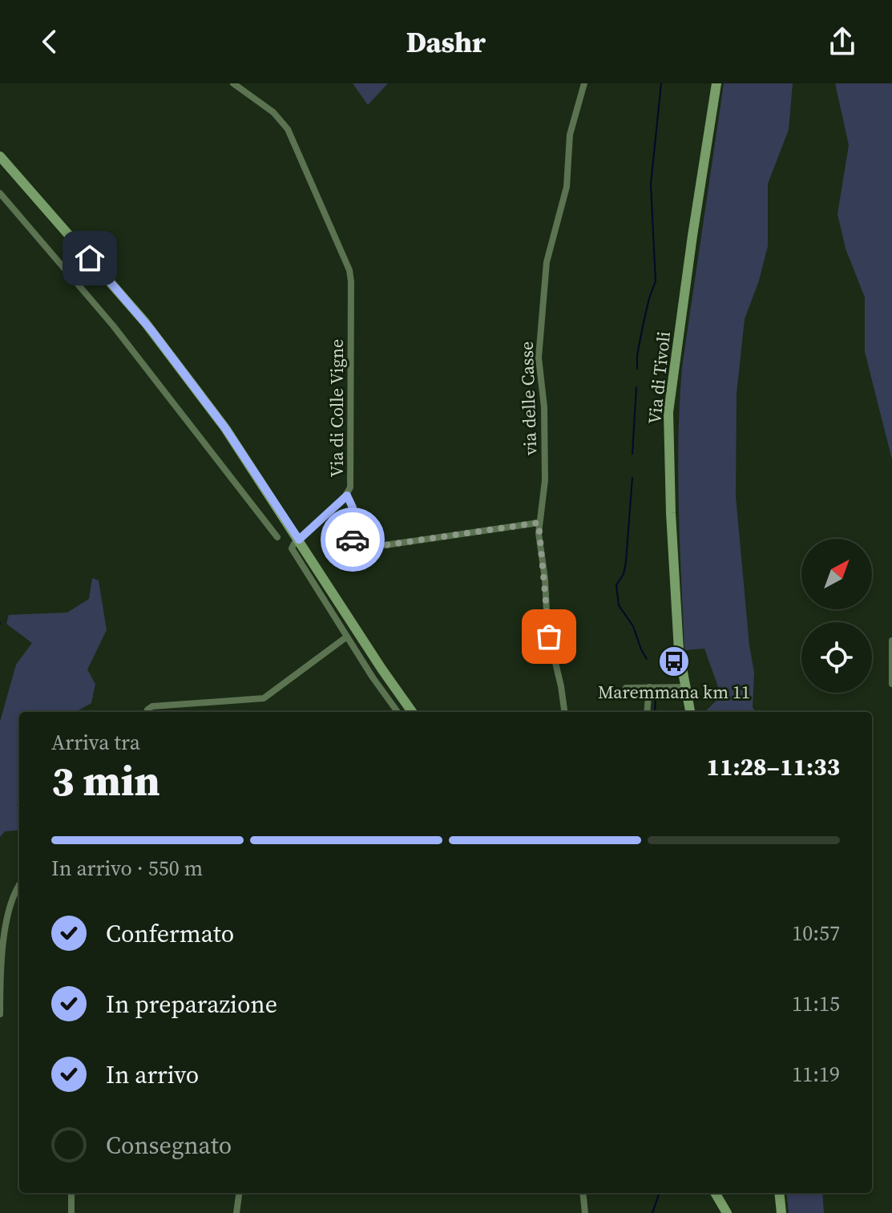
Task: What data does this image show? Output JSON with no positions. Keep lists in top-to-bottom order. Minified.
{"streets":{"main road":["Via di Tivoli"],"street":["via delle Casse","Via di Colle Vigne"]},"places":{"bus stop":["Maremmana km 11"]},"north":"top right","page":{"header":"Dashr","heading":["3 min","Arriva tra","11:28–11:33"],"bar":"In arrivo · 550 m","list":[["Confermato","10:57"],["In preparazione","11:15"],["In arrivo","11:19"],"Consegnato"]}}
